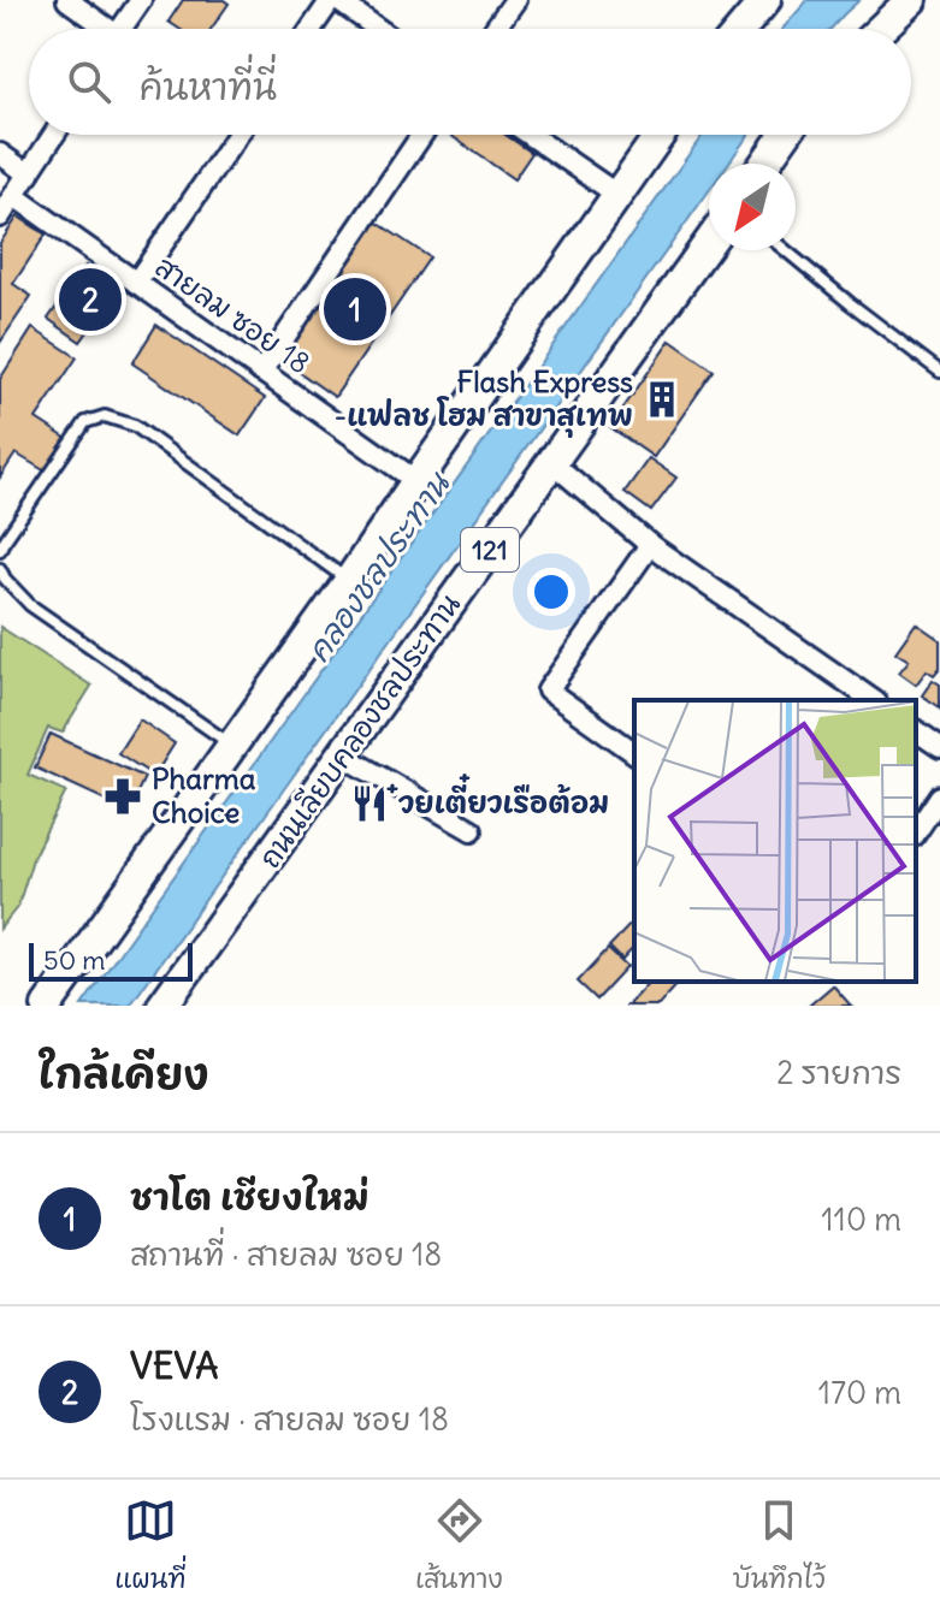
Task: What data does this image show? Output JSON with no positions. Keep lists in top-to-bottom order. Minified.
{"streets":{"main road":["121","ถนนเลียบคลองชลประทาน"],"street":["สายลม ซอย 18"]},"water":["คลองชลประทาน"],"places":{"building":["Flash Express -แฟลช โฮม สาขาสุเทพ"],"pharmacy":["Pharma Choice"],"restaurant":["๋วยเตี๋ยวเรือต้อม"]},"scale_bar":"50 m","north":"bottom left","page":{"search":"ค้นหาที่นี่","pins":["2","1"],"scale":"50 m","heading":["ใกล้เคียง","2 รายการ"],"list":[{"mark":"1","name":"ชาโต เชียงใหม่","note":"สถานที่ · สายลม ซอย 18","value":"110 m"},{"mark":"2","name":"VEVA","note":"โรงแรม · สายลม ซอย 18","value":"170 m"}],"nav":["แผนที่","เส้นทาง","บันทึกไว้"]}}
